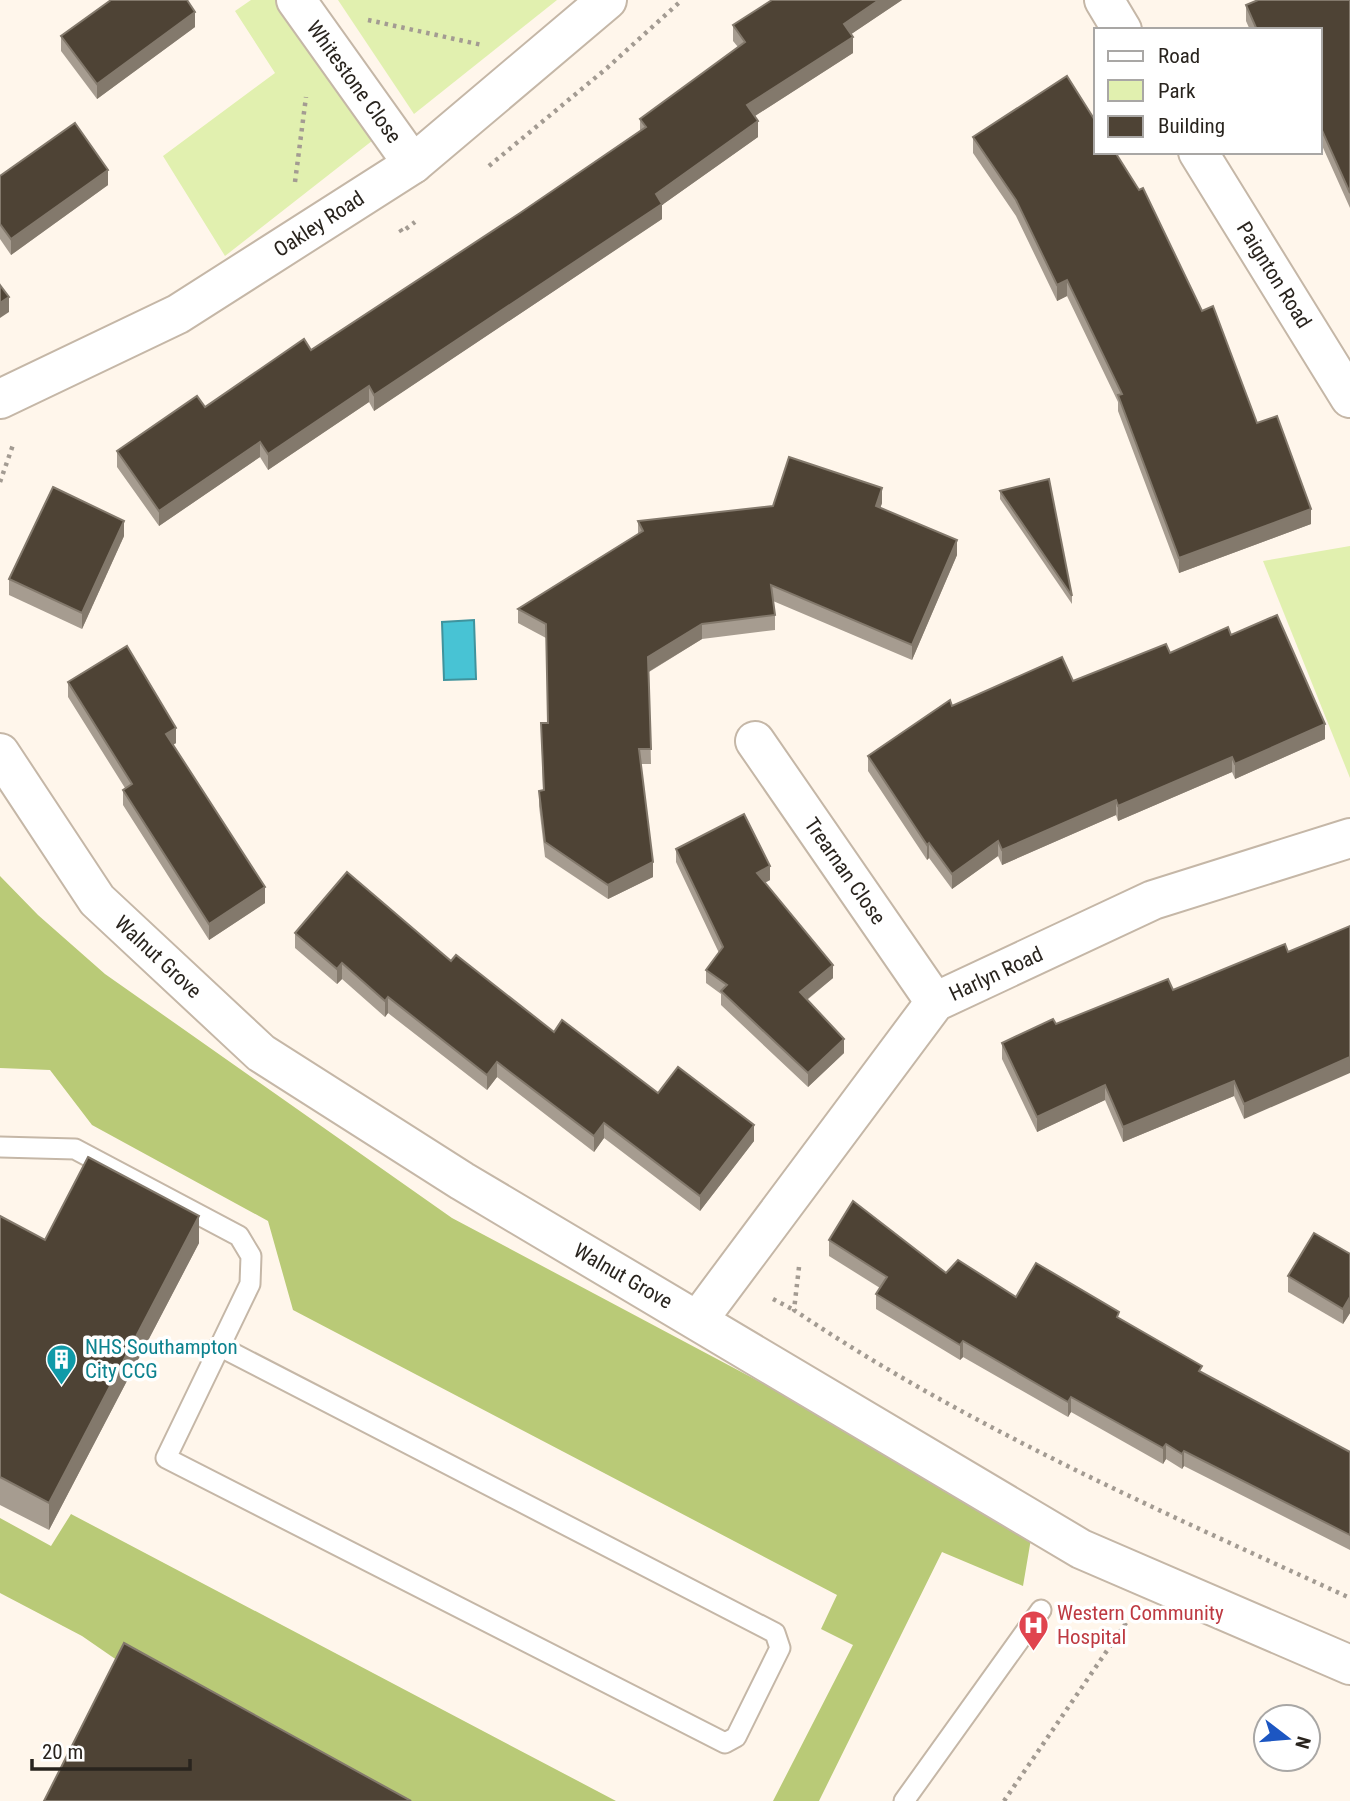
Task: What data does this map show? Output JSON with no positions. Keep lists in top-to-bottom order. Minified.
{"streets":{"street":["Whitestone Close","Oakley Road","Paignton Road","Trearnan Close","Walnut Grove","Harlyn Road"]},"crossings":[["Whitestone Close","Oakley Road"],["Trearnan Close","Harlyn Road"],["Walnut Grove","Harlyn Road"]],"places":{"building":["NHS Southampton City CCG"],"hospital":["Western Community Hospital"]},"legend":["Road","Park","Building"],"scale_bar":"20 m","north":"right"}
